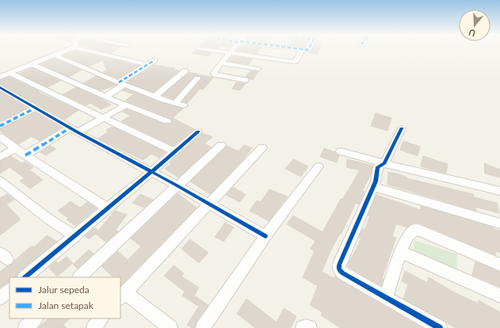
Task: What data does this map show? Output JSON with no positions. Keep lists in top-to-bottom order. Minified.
{"legend":["Jalur sepeda","Jalan setapak"],"north":"bottom"}
